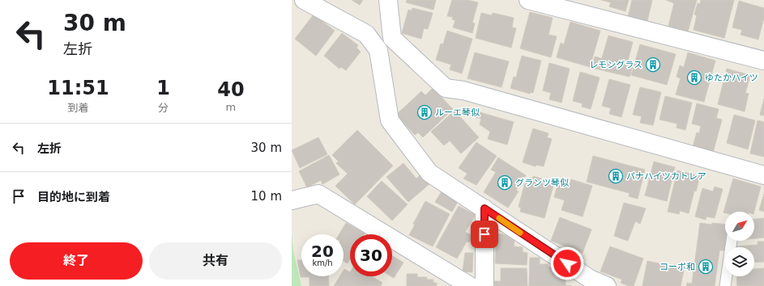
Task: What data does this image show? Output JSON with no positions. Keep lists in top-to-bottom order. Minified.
{"places":{"building":["レモングラス","ゆたかハイツ","ルーエ琴似","パナハイツカトレア","グランツ琴似","コーポ和"]},"north":"top right","page":{"turn":["30 m","左折"],"eta":["11:51","到着","1","分","40","m"],"list":[{"name":"左折","value":"30 m"},{"name":"目的地に到着","value":"10 m"}],"speed":"20 km/h","limit":"30","buttons":["終了","共有"]}}
